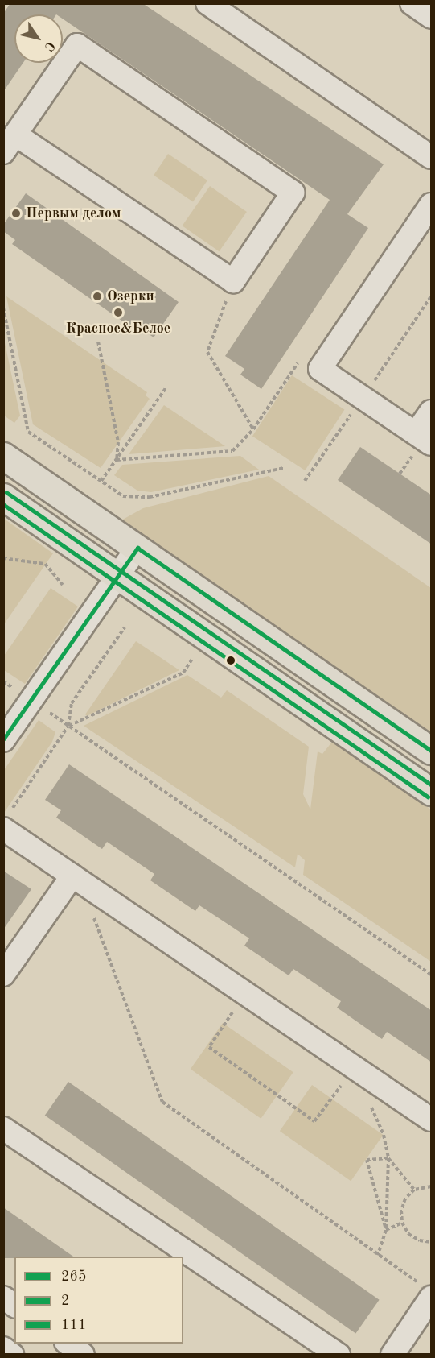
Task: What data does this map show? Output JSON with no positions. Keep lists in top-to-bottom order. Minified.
{"places":["Первым делом","Озерки","Красное&Белое"],"lines":["transit line 111","transit line 2","transit line 265"],"legend":["265","2","111"],"north":"bottom right"}
